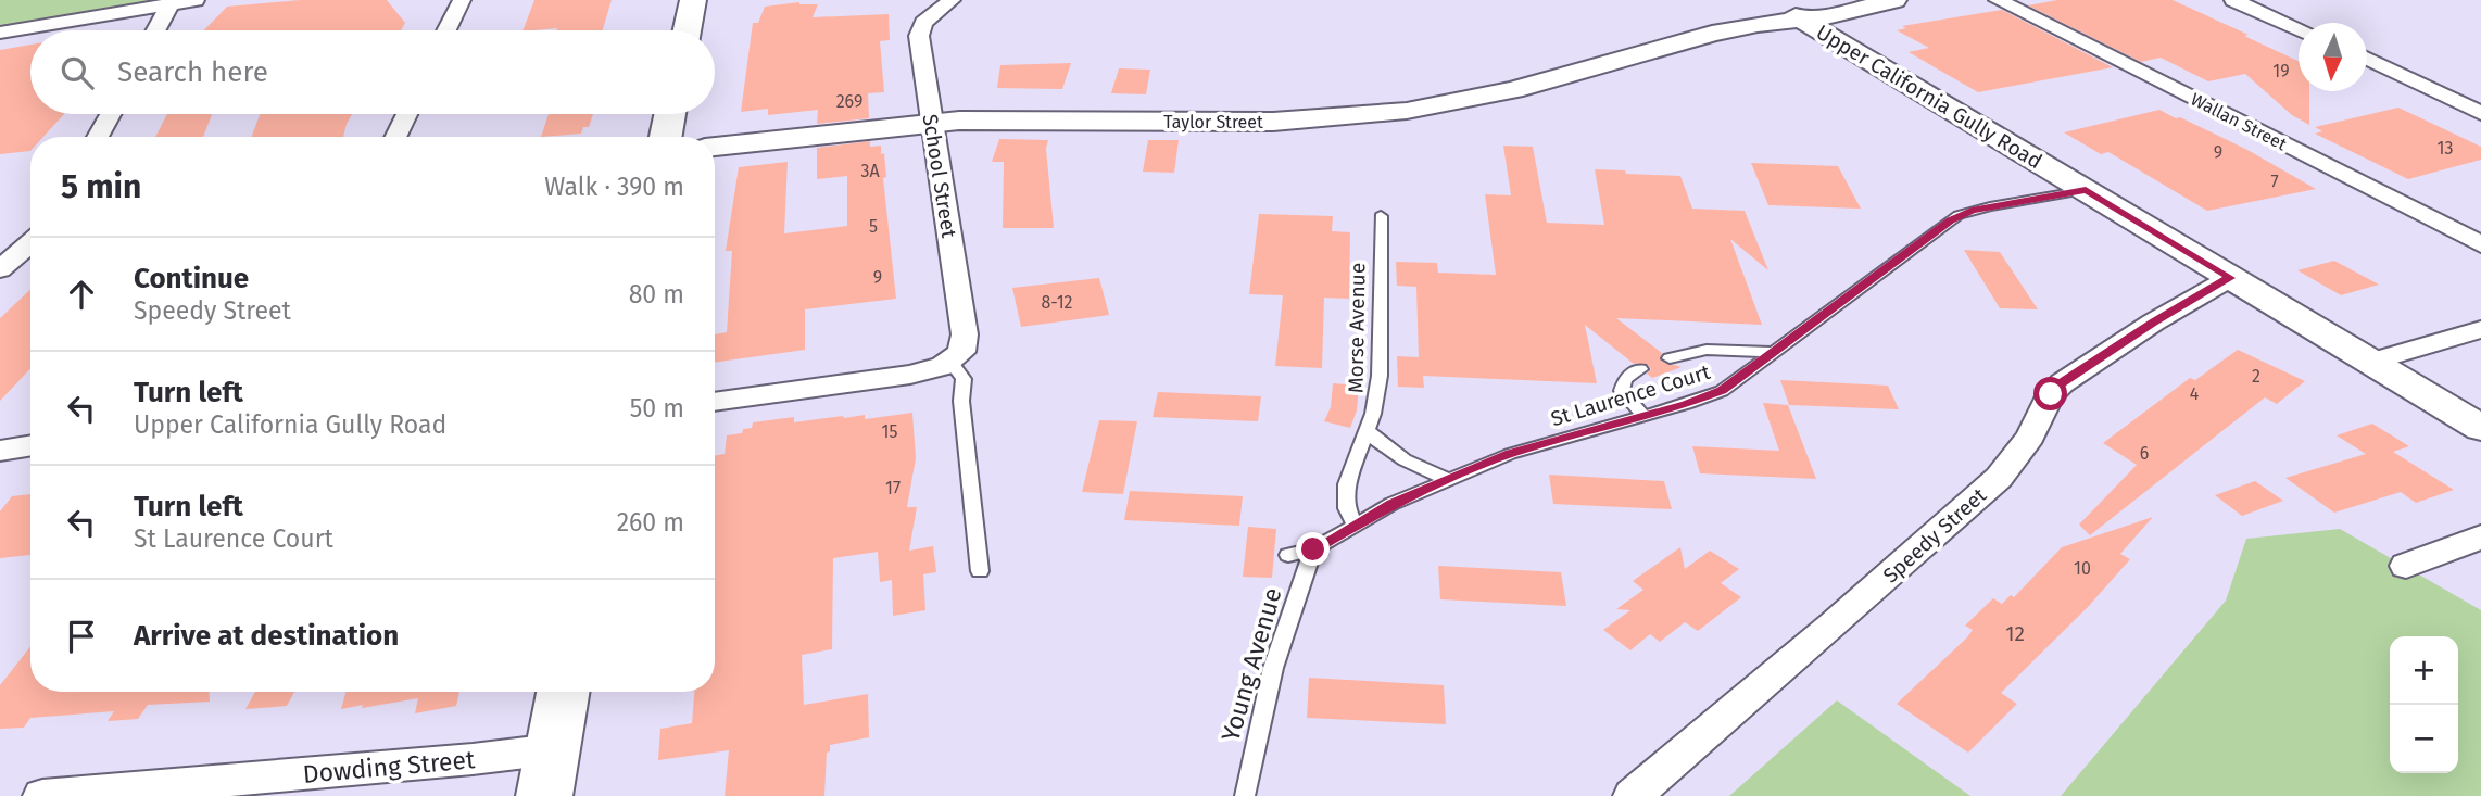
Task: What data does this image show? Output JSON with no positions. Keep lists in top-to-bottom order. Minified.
{"streets":{"street":["Upper California Gully Road","Taylor Street","Wallan Street","School Street","Speedy Street","Dowding Street"],"lane":["Morse Avenue","St Laurence Court","Young Avenue"]},"crossings":[["Upper California Gully Road","Taylor Street"],["Upper California Gully Road","St Laurence Court"],["Upper California Gully Road","Speedy Street"],["Taylor Street","School Street"],["Morse Avenue","St Laurence Court"],["St Laurence Court","Young Avenue"]],"house_numbers":["19","269","13","9","3A","7","5","9","8-12","2","4","15","6","17","10","12"],"north":"bottom","page":{"search":"Search here","heading":["5 min","Walk · 390 m"],"list":[["Continue","Speedy Street","80 m"],["Turn left","Upper California Gully Road","50 m"],["Turn left","St Laurence Court","260 m"],"Arrive at destination"],"map_buttons":["+","−"]}}
